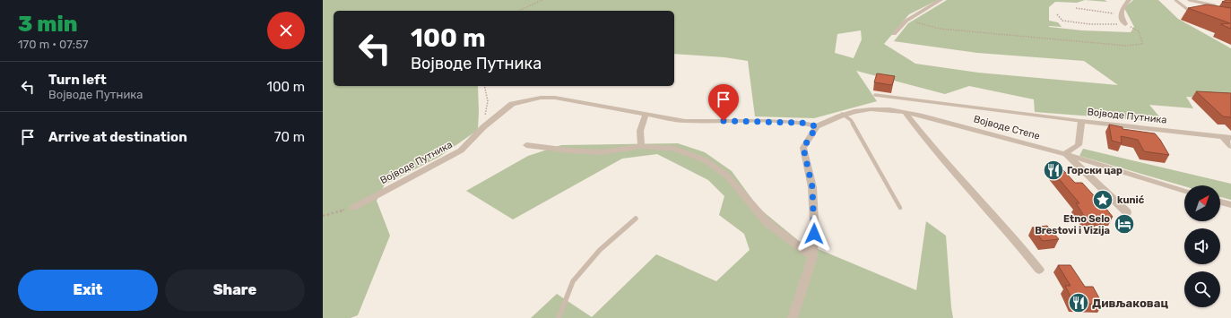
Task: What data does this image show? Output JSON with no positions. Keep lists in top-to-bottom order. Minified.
{"streets":{"street":["Војводе Путника","Војводе Степе"]},"crossings":[["Војводе Путника","Војводе Степе"]],"places":{"restaurant":["Горски цар","Дивљаковац"],"place":["kunić"],"hotel":["Etno Selo Brestovi i Vizija"]},"north":"top right","page":{"heading":["3 min","170 m · 07:57"],"turn":["100 m","Војводе Путника"],"list":[{"name":"Turn left","note":"Војводе Путника","value":"100 m"},{"name":"Arrive at destination","value":"70 m"}],"buttons":["Exit","Share"]}}
